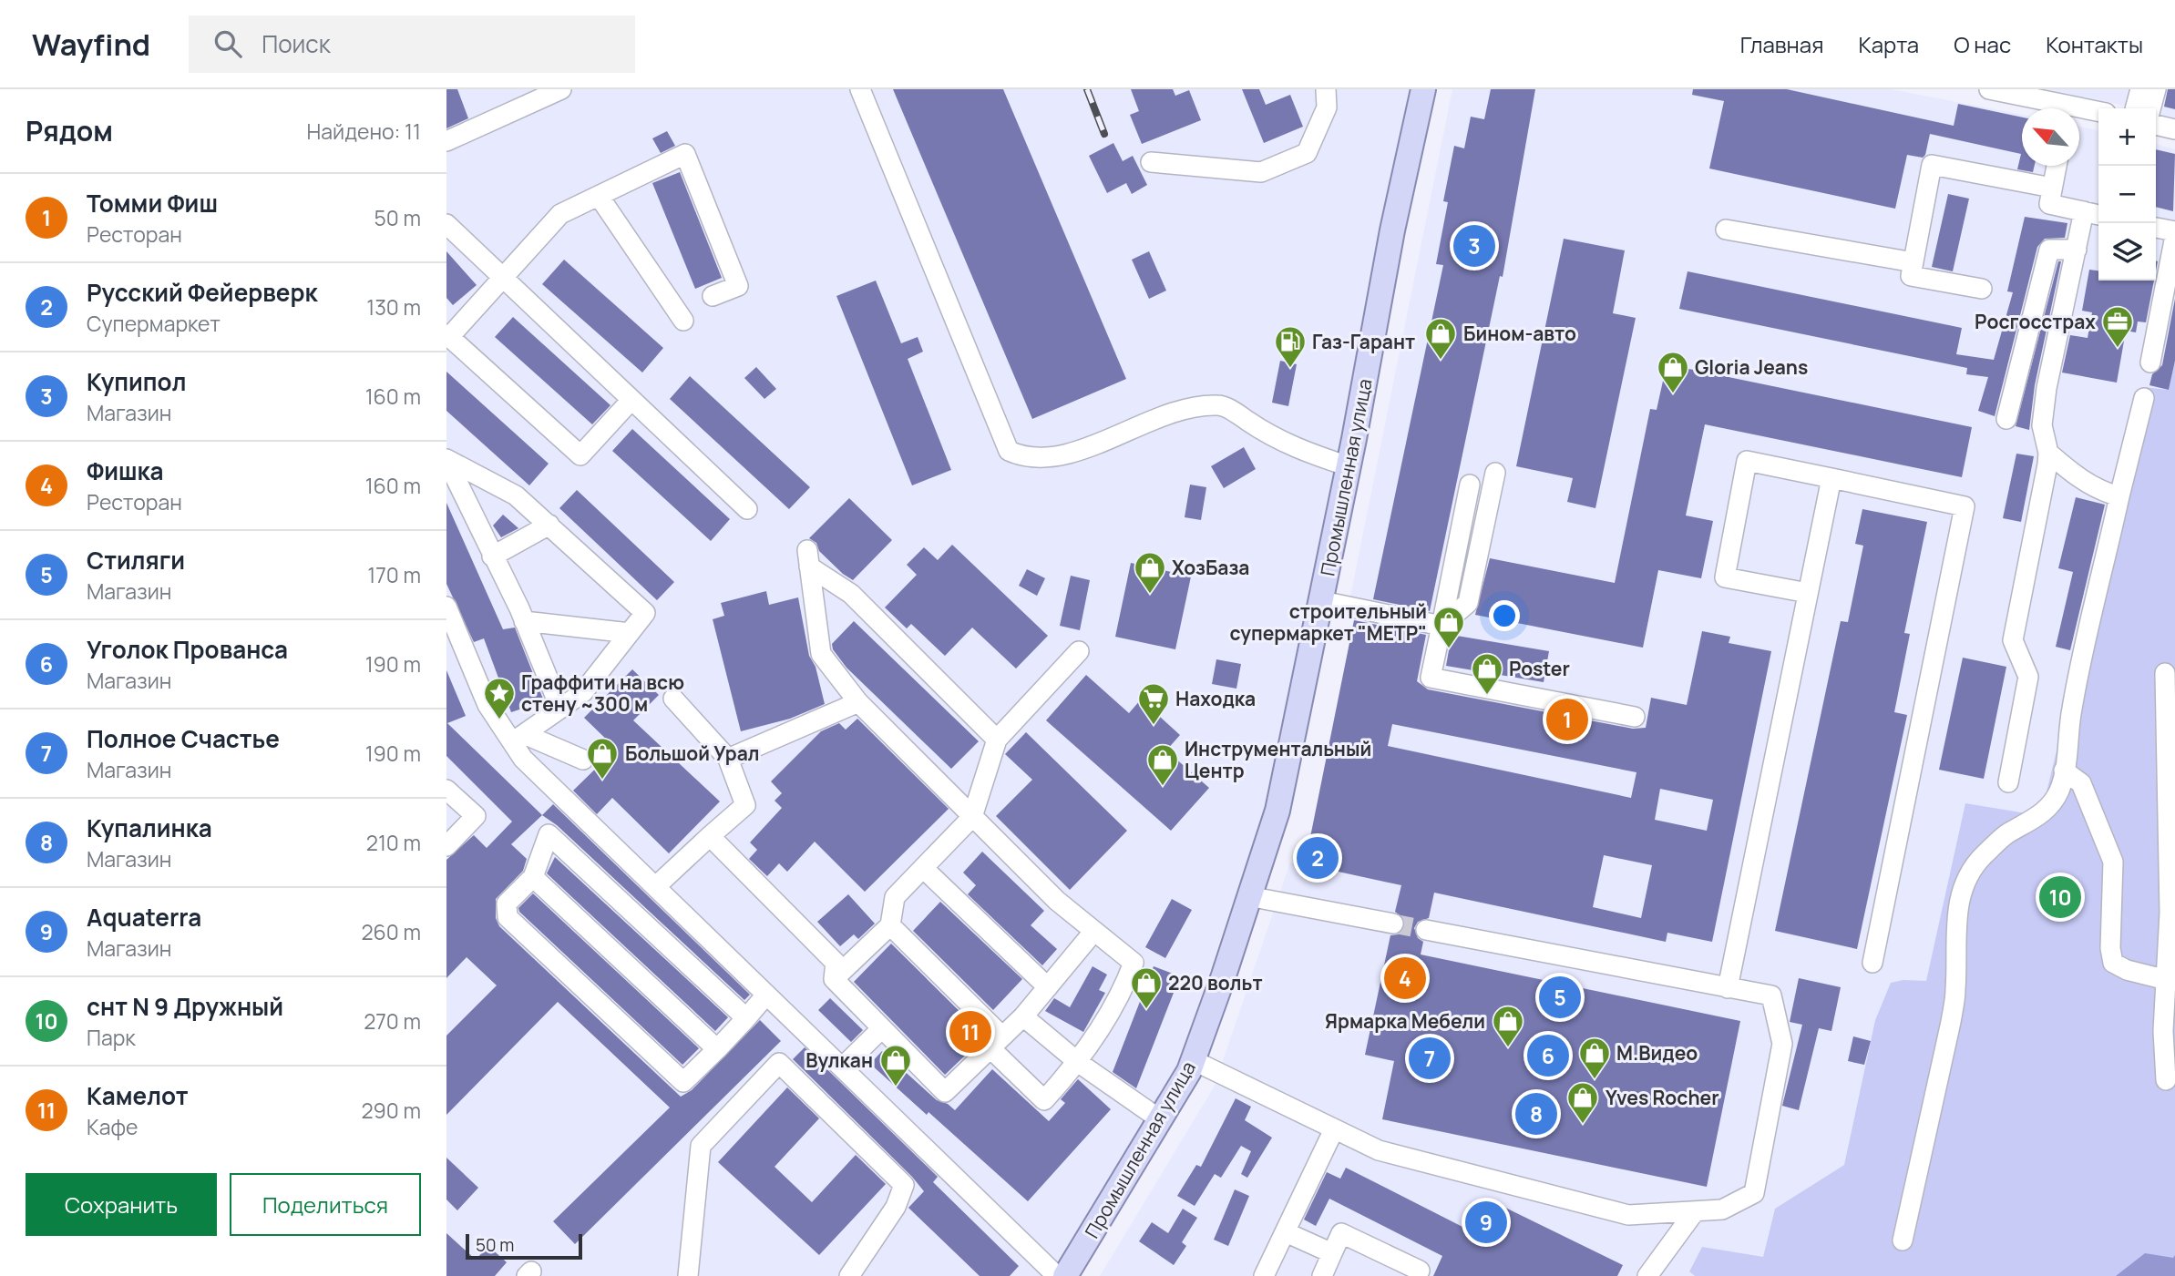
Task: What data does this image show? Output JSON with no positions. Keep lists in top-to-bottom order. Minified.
{"streets":{"main road":["Промышленная улица"]},"places":{"office":["Росгосстрах"],"shop":["Бином-авто","Gloria Jeans","ХозБаза","строительный супермаркет \"МЕТР\"","Poster","Большой Урал","Инструментальный Центр","220 вольт","Ярмарка Мебели","М.Видео","Вулкан","Yves Rocher"],"fuel station":["Газ-Гарант"],"place":["Граффити на всю стену ~300 м"],"supermarket":["Находка"]},"scale_bar":"50 m","north":"top left","page":{"header":"Wayfind","search":"Поиск","nav":["Главная","Карта","О нас","Контакты"],"heading":["Рядом","Найдено: 11"],"map_buttons":["+","−"],"list":[{"mark":"1","name":"Томми Фиш","note":"Ресторан","value":"50 m"},{"mark":"2","name":"Русский Фейерверк","note":"Супермаркет","value":"130 m"},{"mark":"3","name":"Купипол","note":"Магазин","value":"160 m"},{"mark":"4","name":"Фишка","note":"Ресторан","value":"160 m"},{"mark":"5","name":"Стиляги","note":"Магазин","value":"170 m"},{"mark":"6","name":"Уголок Прованса","note":"Магазин","value":"190 m"},{"mark":"7","name":"Полное Счастье","note":"Магазин","value":"190 m"},{"mark":"8","name":"Купалинка","note":"Магазин","value":"210 m"},{"mark":"9","name":"Aquaterra","note":"Магазин","value":"260 m"},{"mark":"10","name":"снт N 9 Дружный","note":"Парк","value":"270 m"},{"mark":"11","name":"Камелот","note":"Кафе","value":"290 m"}],"pins":["3","1","2","10","4","5","11","6","7","8","9"],"buttons":["Сохранить","Поделиться"],"scale":"50 m"}}
